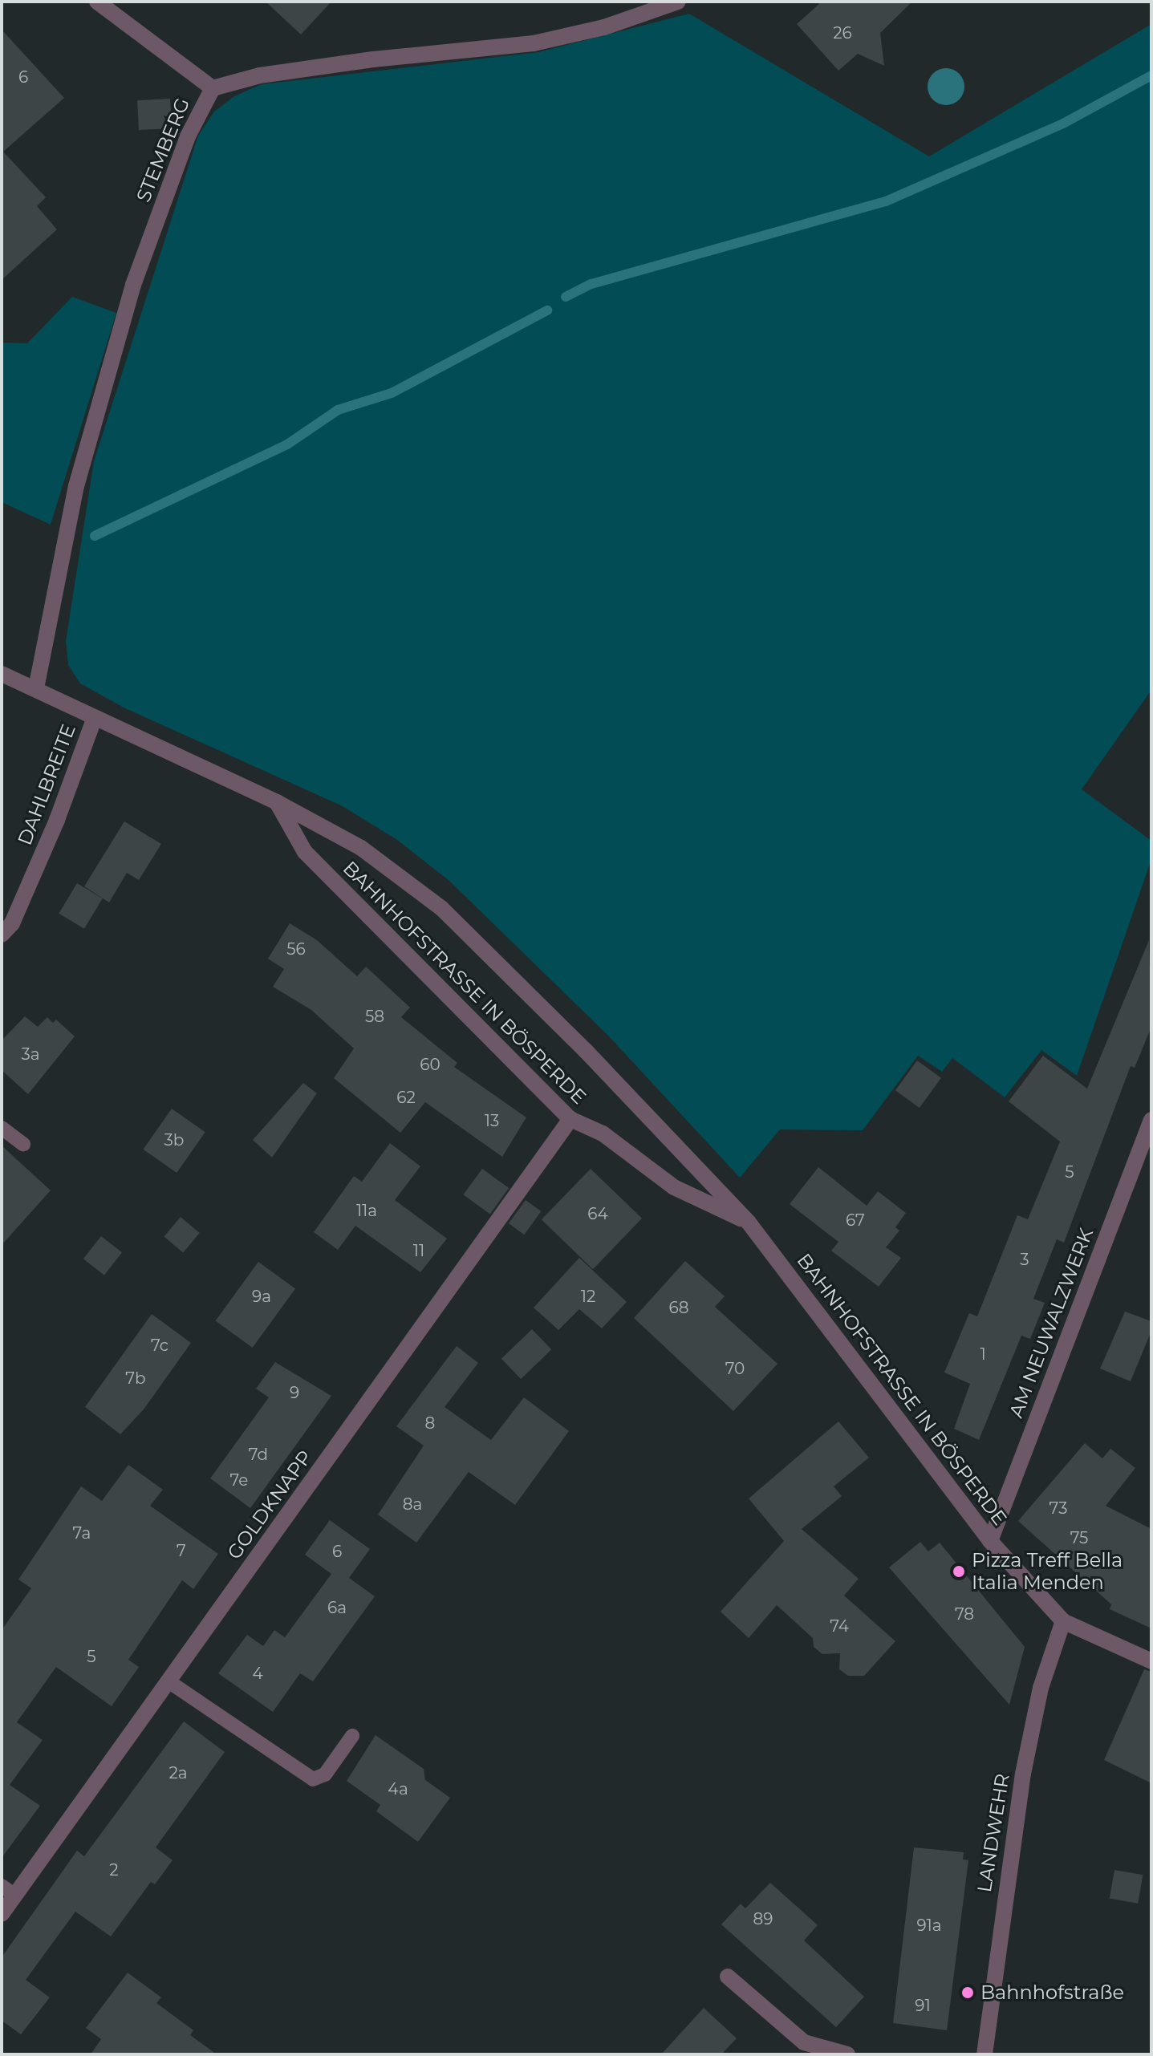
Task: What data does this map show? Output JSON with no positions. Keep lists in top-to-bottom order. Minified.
{"streets":{"street":["STEMBERG","DAHLBREITE","BAHNHOFSTRASSE IN BÖSPERDE","AM NEUWALZWERK","GOLDKNAPP","LANDWEHR"]},"crossings":[["STEMBERG","BAHNHOFSTRASSE IN BÖSPERDE"],["DAHLBREITE","BAHNHOFSTRASSE IN BÖSPERDE"],["BAHNHOFSTRASSE IN BÖSPERDE","AM NEUWALZWERK"],["BAHNHOFSTRASSE IN BÖSPERDE","GOLDKNAPP"],["BAHNHOFSTRASSE IN BÖSPERDE","LANDWEHR"]],"places":["Pizza Treff Bella Italia Menden","Bahnhofstraße"],"house_numbers":["26","6","56","58","3a","60","62","13","3b","5","11a","64","67","11","3","9a","12","68","7c","1","70","7b","9","8","7d","7e","8a","73","7a","75","7","6","6a","78","74","5","4","2a","4a","2","89","91a","91"]}
